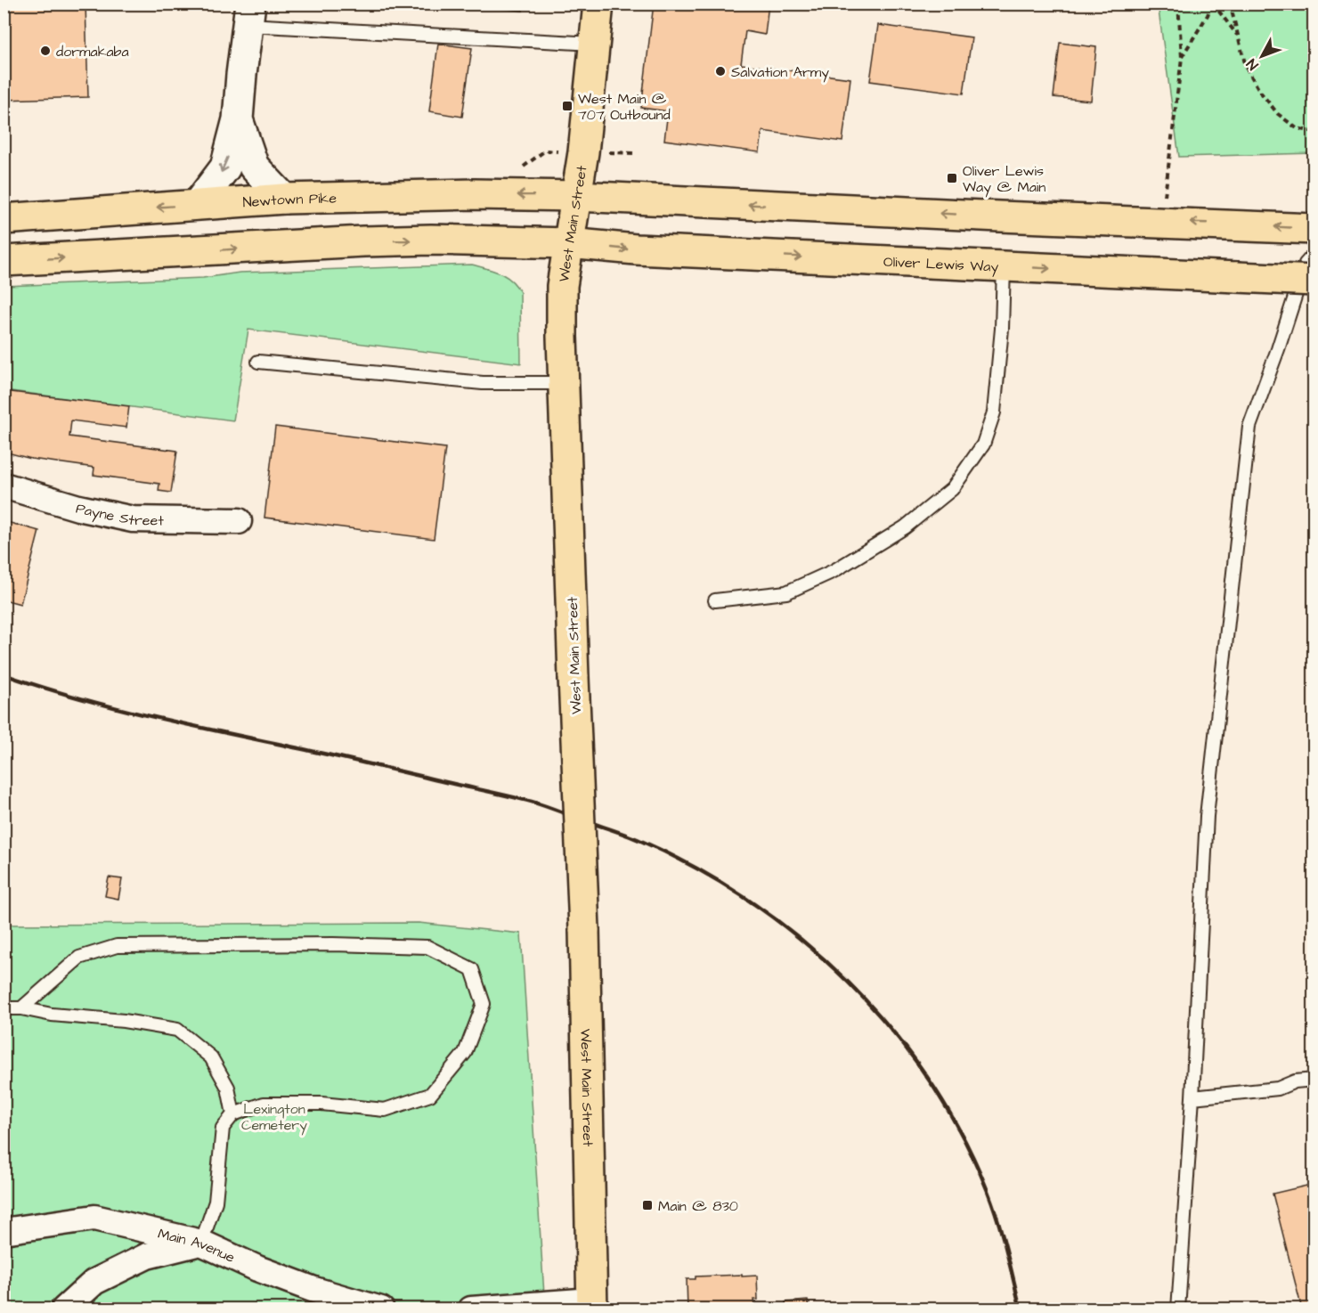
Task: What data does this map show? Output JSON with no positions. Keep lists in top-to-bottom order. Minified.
{"streets":{"main road":["Newtown Pike","West Main Street","Oliver Lewis Way"],"street":["Payne Street","Main Avenue"]},"crossings":[["Newtown Pike","West Main Street"],["West Main Street","Oliver Lewis Way"]],"parks":["Lexington Cemetery"],"places":{"other":["dormakaba","Salvation Army"],"transit":["West Main @ 707 Outbound","Oliver Lewis Way @ Main","Main @ 830"]},"north":"bottom left"}
